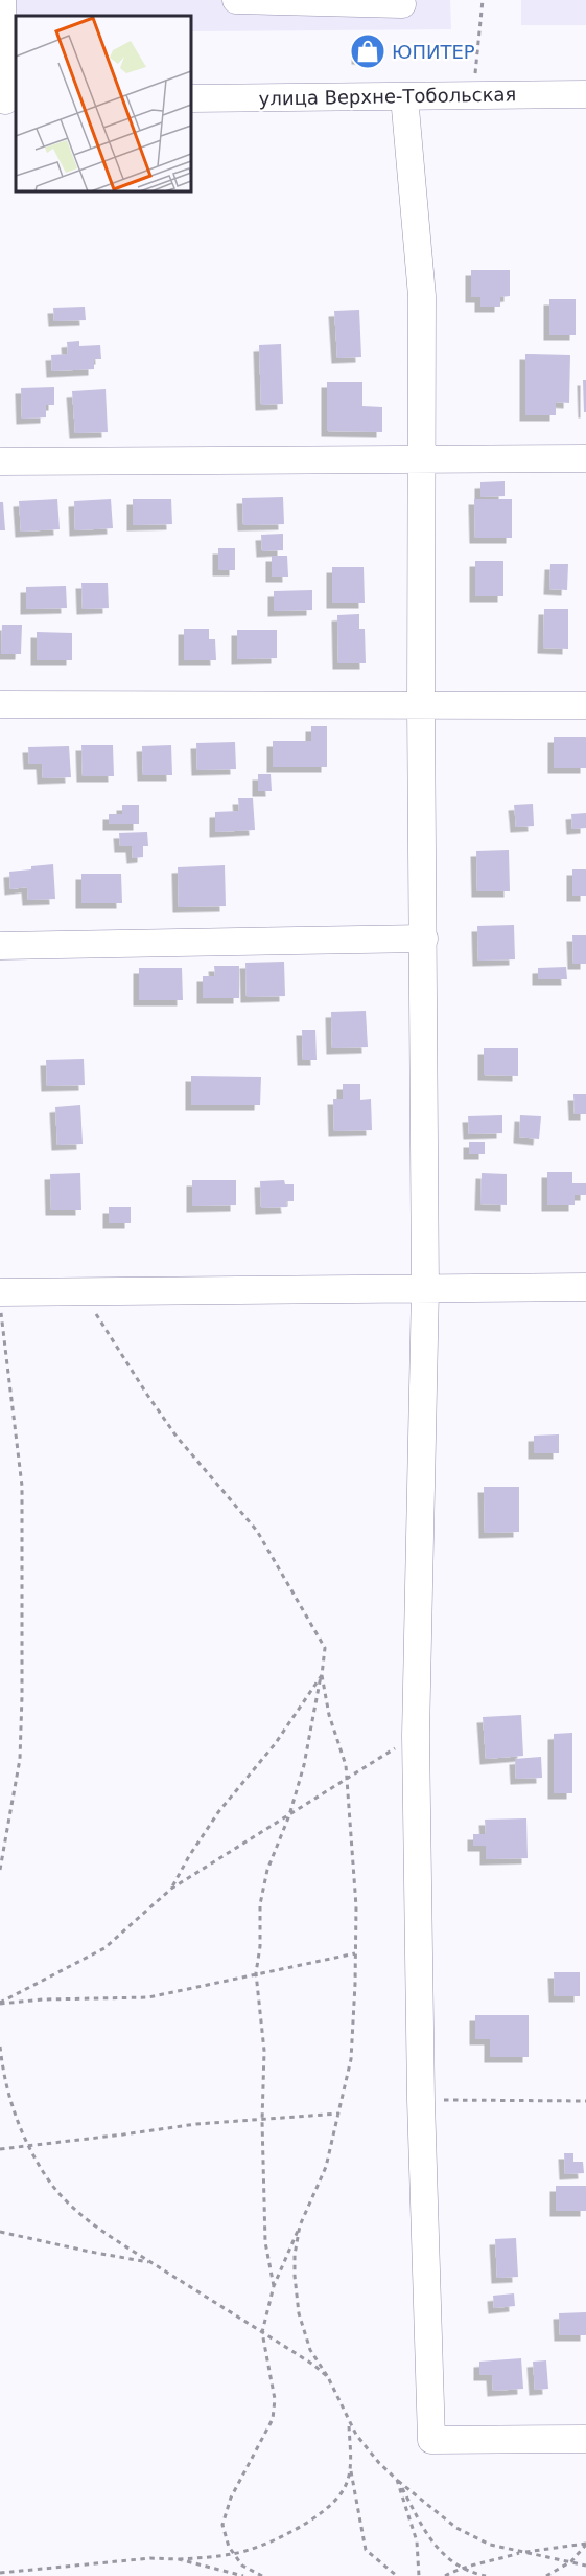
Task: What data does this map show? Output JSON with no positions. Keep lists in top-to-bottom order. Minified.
{"streets":{"street":["улица Верхне-Тобольская"]},"places":{"shop":["ЮПИТЕР"]}}
